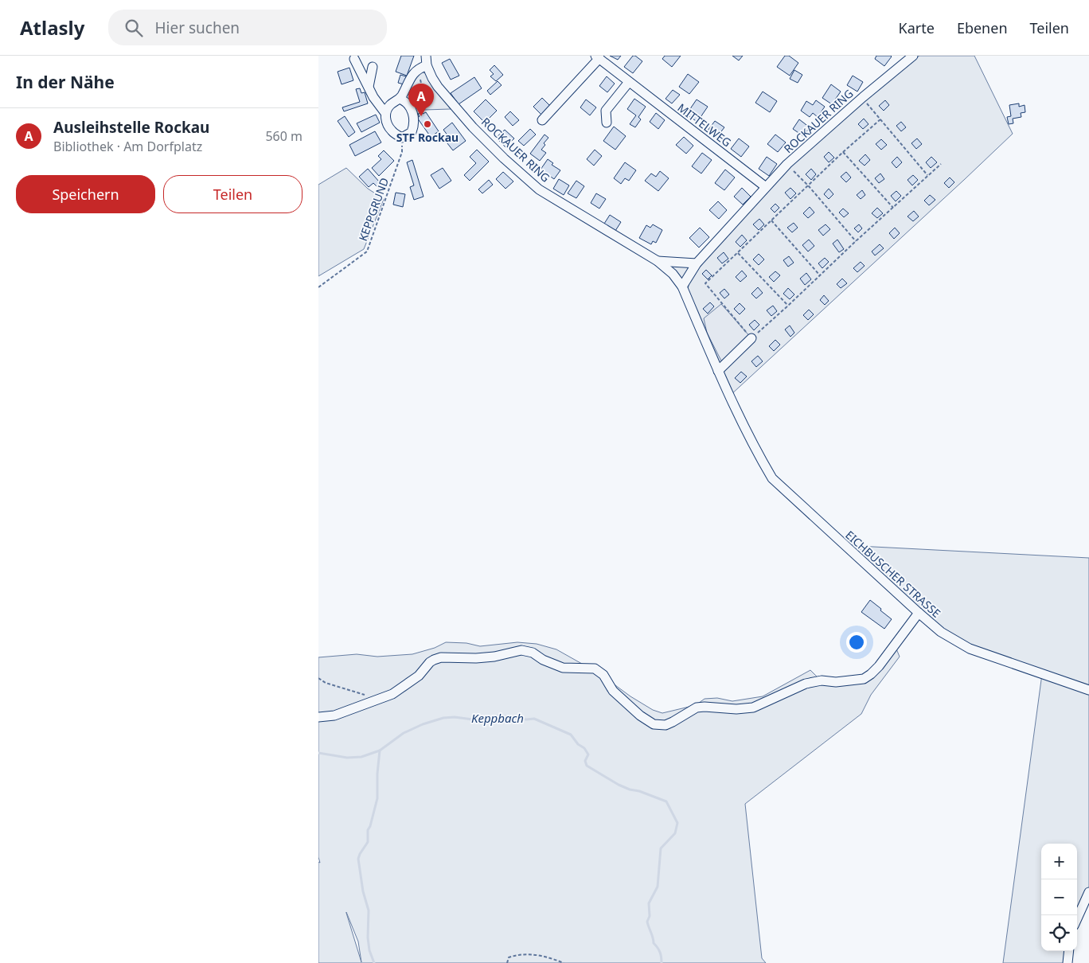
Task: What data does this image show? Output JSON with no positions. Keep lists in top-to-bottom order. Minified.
{"streets":{"street":["ROCKAUER RING","MITTELWEG","EICHBUSCHER STRASSE"],"path":["KEPPGRUND"]},"crossings":[["ROCKAUER RING","MITTELWEG"],["ROCKAUER RING","EICHBUSCHER STRASSE"]],"water":["Keppbach"],"places":["STF Rockau"],"page":{"header":"Atlasly","search":"Hier suchen","nav":["Karte","Ebenen","Teilen"],"heading":"In der Nähe","pins":"A","list":[{"mark":"A","name":"Ausleihstelle Rockau","note":"Bibliothek · Am Dorfplatz","value":"560 m"}],"buttons":["Speichern","Teilen"],"map_buttons":["+","−"]}}
